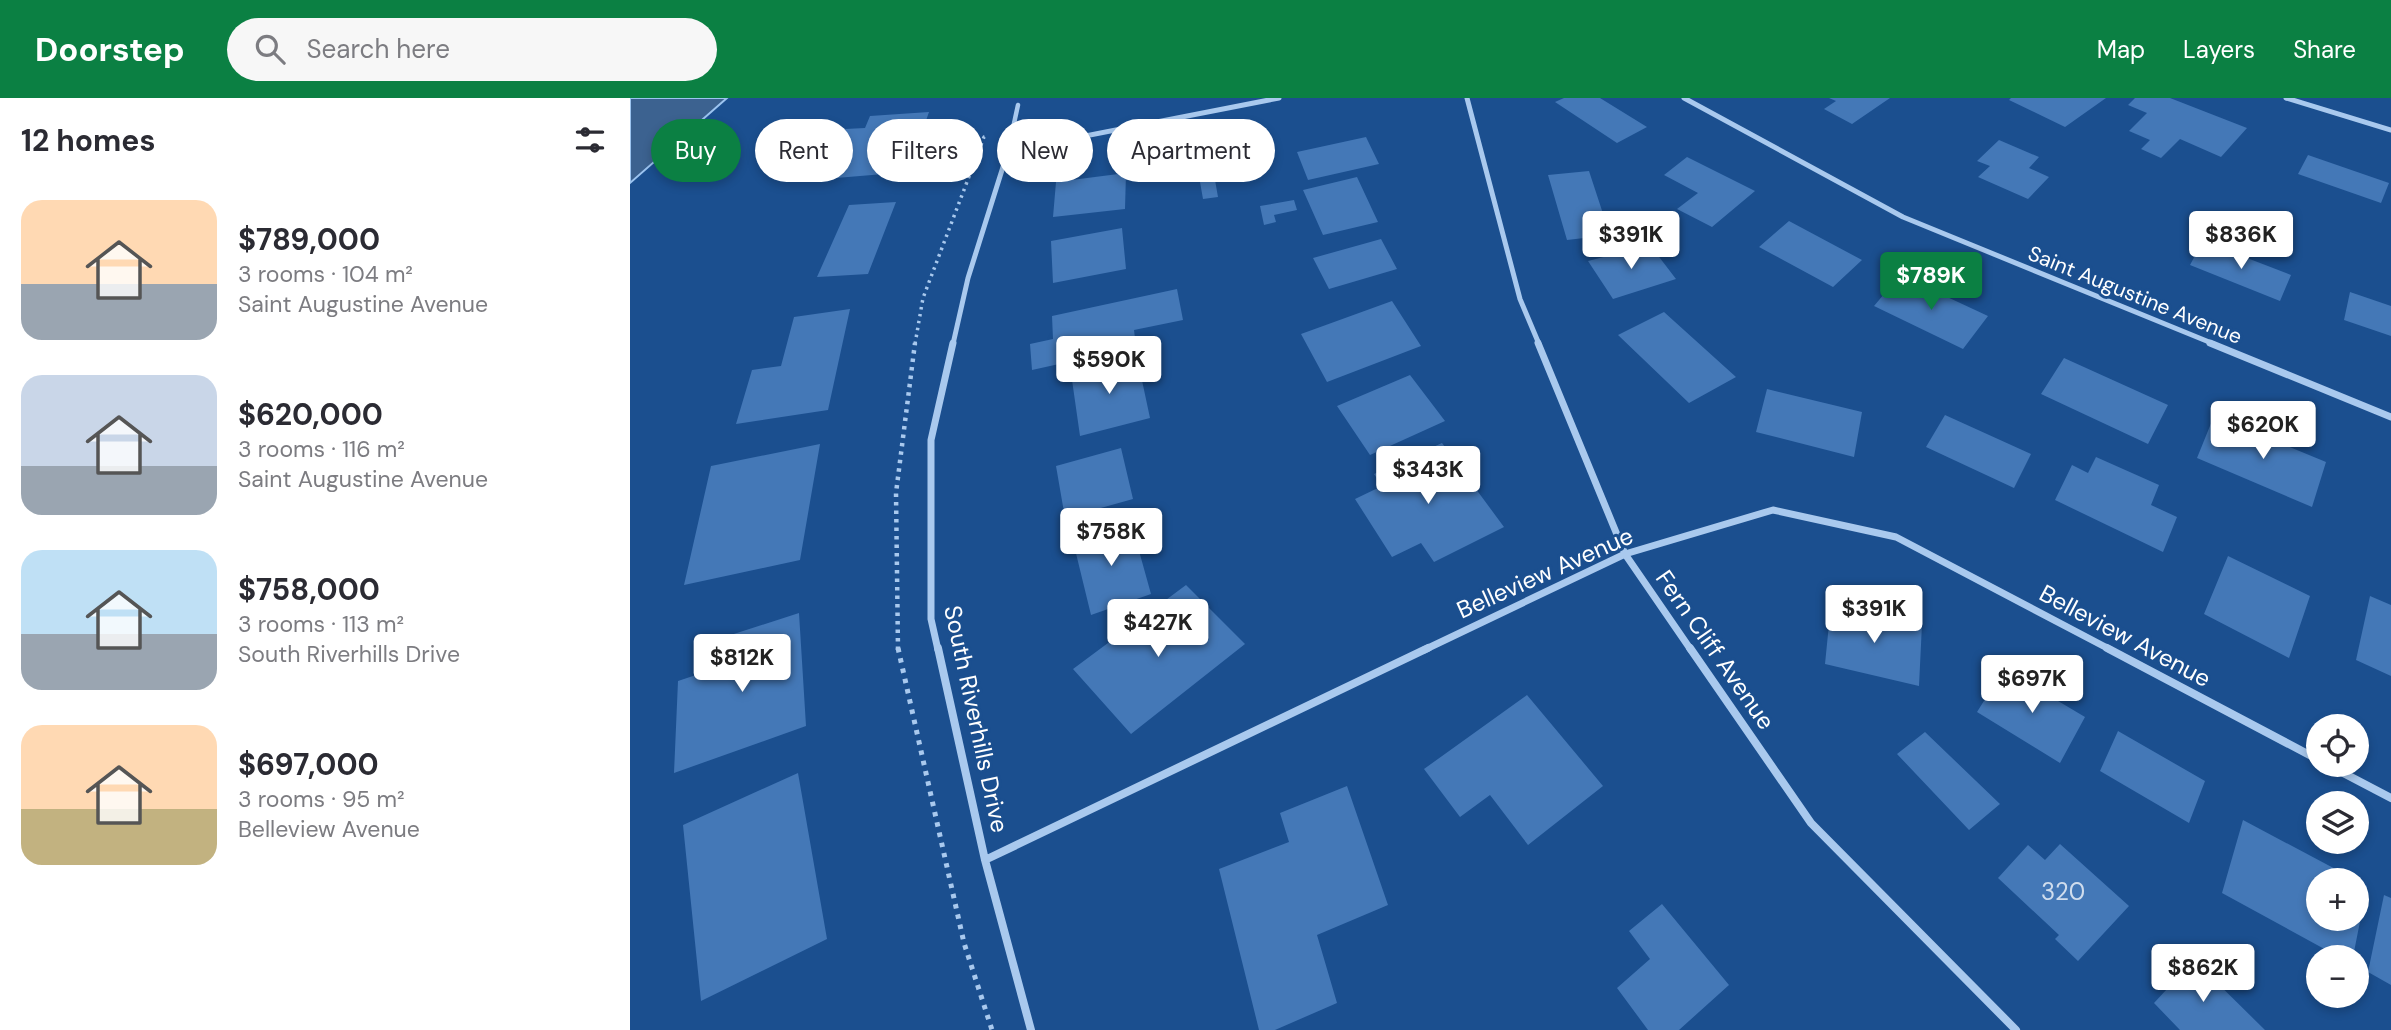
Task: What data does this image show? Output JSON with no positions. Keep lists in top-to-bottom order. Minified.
{"streets":{"street":["Saint Augustine Avenue","Belleview Avenue","Fern Cliff Avenue","South Riverhills Drive"]},"crossings":[["Belleview Avenue","Fern Cliff Avenue"],["Belleview Avenue","South Riverhills Drive"]],"house_numbers":["320"],"page":{"header":"Doorstep","search":"Search here","nav":["Map","Layers","Share"],"heading":"12 homes","chip":["Buy","Rent","Filters","New","Apartment"],"list":[{"name":"$789,000","note":"3 rooms · 104 m² · Saint Augustine Avenue"},{"name":"$620,000","note":"3 rooms · 116 m² · Saint Augustine Avenue"},{"name":"$758,000","note":"3 rooms · 113 m² · South Riverhills Drive"},{"name":"$697,000","note":"3 rooms · 95 m² · Belleview Avenue"}],"price":["$391K","$836K","$789K","$590K","$620K","$343K","$758K","$391K","$427K","$812K","$697K","$862K"],"map_buttons":["+","−"]}}
